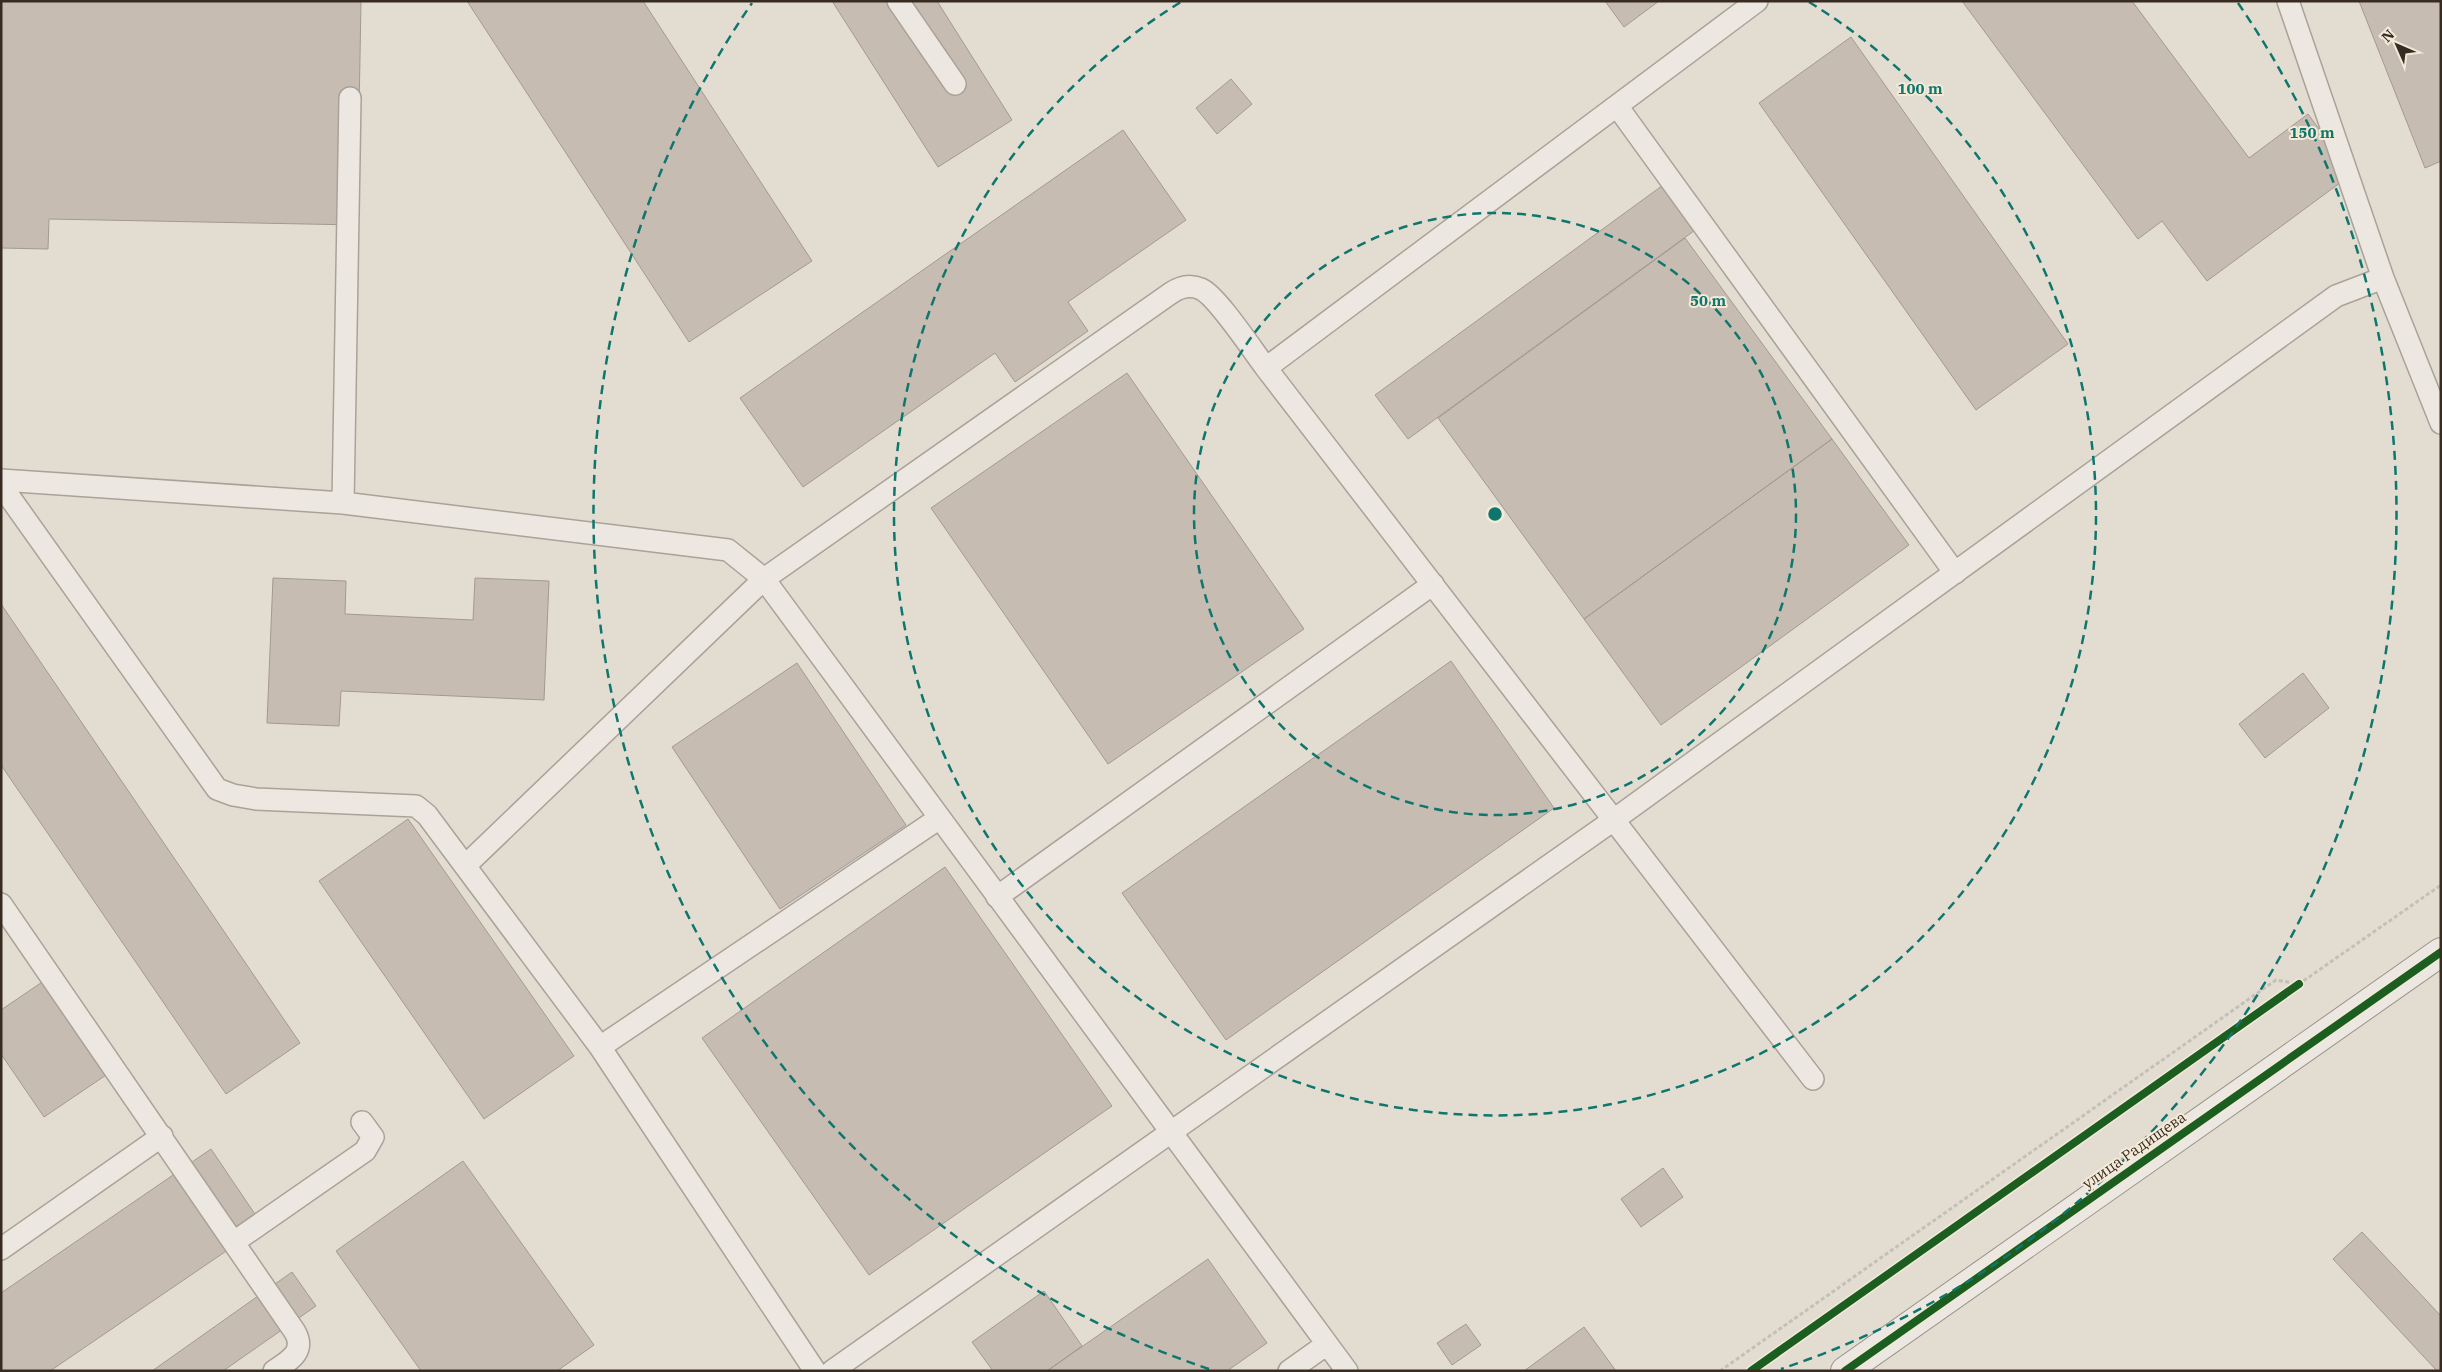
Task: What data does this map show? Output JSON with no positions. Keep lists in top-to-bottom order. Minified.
{"streets":{"street":["улица Радищева"]},"north":"top left","rings":["100 m","150 m","50 m"]}
